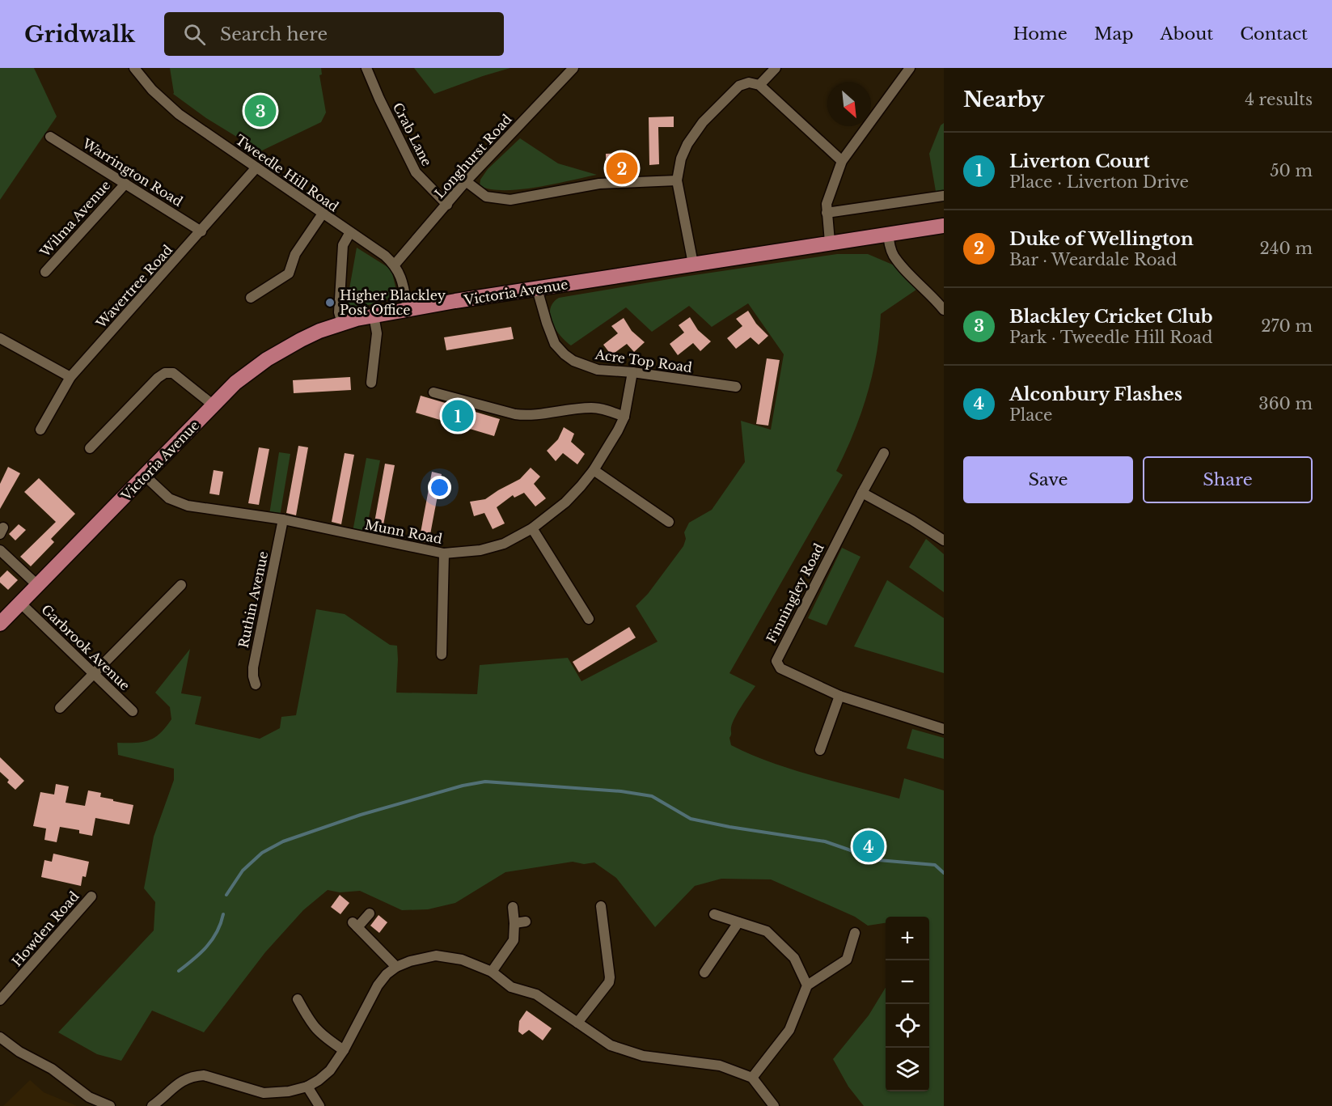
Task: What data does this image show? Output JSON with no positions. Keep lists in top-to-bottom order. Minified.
{"streets":{"main road":["Victoria Avenue"],"street":["Crab Lane","Longhurst Road","Warrington Road","Tweedle Hill Road","Wilma Avenue","Wavertree Road","Acre Top Road","Munn Road","Finningley Road","Ruthin Avenue","Garbrook Avenue","Howden Road"]},"crossings":[["Crab Lane","Longhurst Road"],["Longhurst Road","Tweedle Hill Road"],["Warrington Road","Wilma Avenue"],["Warrington Road","Wavertree Road"],["Tweedle Hill Road","Wavertree Road"],["Victoria Avenue","Acre Top Road"],["Victoria Avenue","Munn Road"],["Victoria Avenue","Garbrook Avenue"],["Acre Top Road","Munn Road"],["Munn Road","Ruthin Avenue"]],"places":["Higher Blackley Post Office"],"north":"bottom right","page":{"header":"Gridwalk","search":"Search here","nav":["Home","Map","About","Contact"],"heading":["Nearby","4 results"],"pins":["3","2","1","4"],"list":[{"mark":"1","name":"Liverton Court","note":"Place · Liverton Drive","value":"50 m"},{"mark":"2","name":"Duke of Wellington","note":"Bar · Weardale Road","value":"240 m"},{"mark":"3","name":"Blackley Cricket Club","note":"Park · Tweedle Hill Road","value":"270 m"},{"mark":"4","name":"Alconbury Flashes","note":"Place","value":"360 m"}],"buttons":["Save","Share"],"map_buttons":["+","−"]}}
